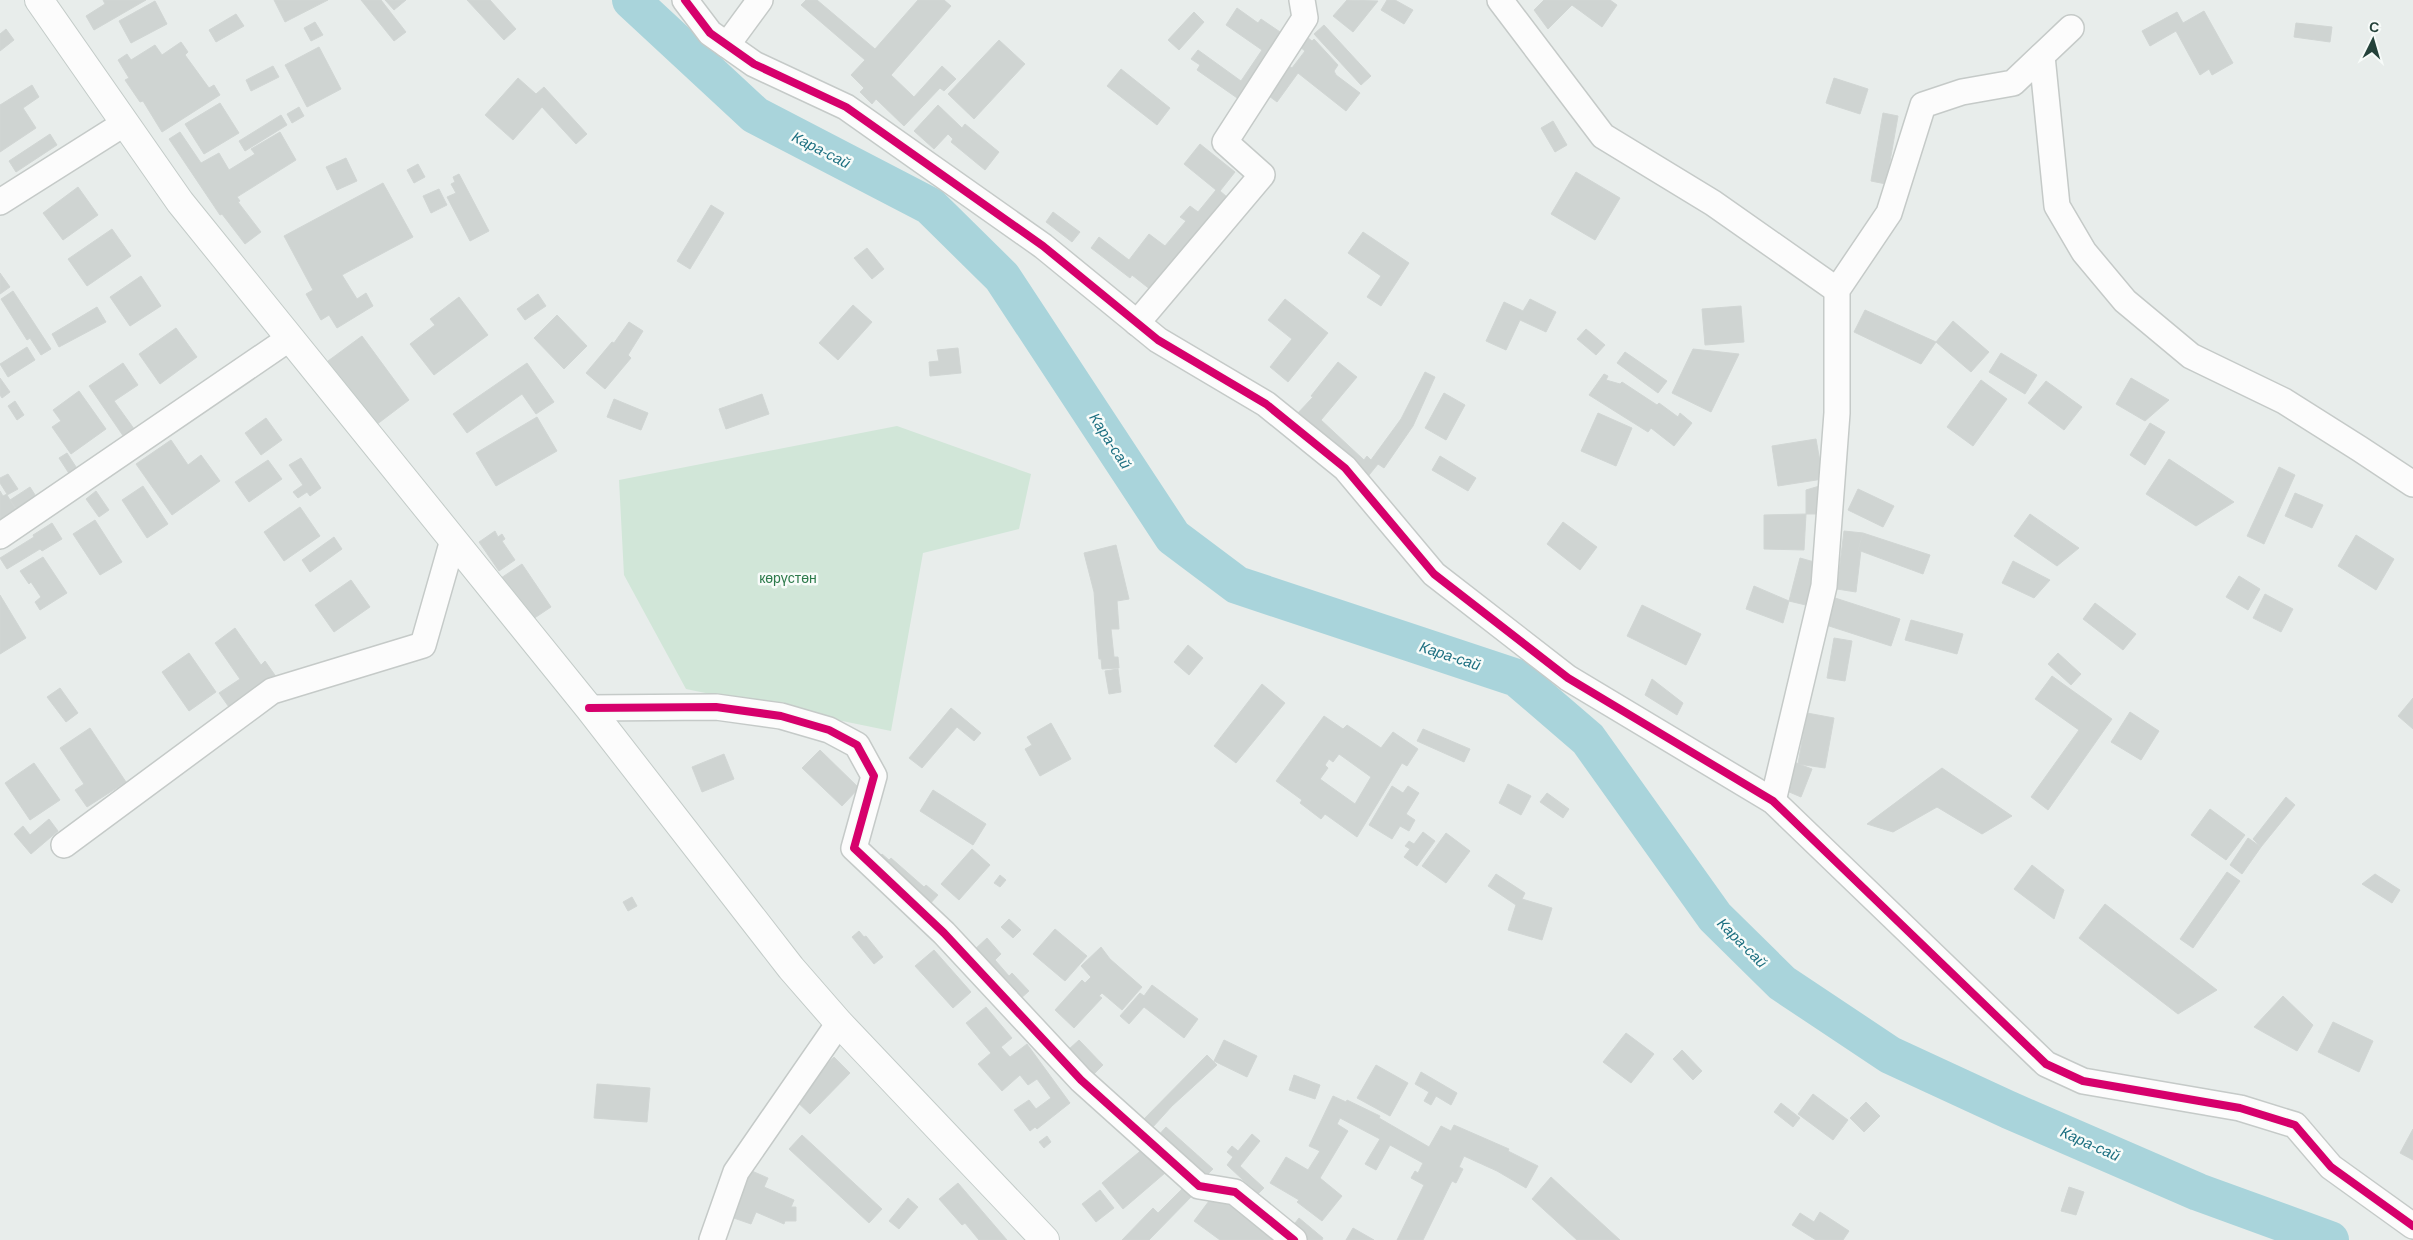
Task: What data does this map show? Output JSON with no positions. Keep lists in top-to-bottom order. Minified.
{"water":["Кара-сай"],"parks":["көрүстөн"],"north":"top"}
